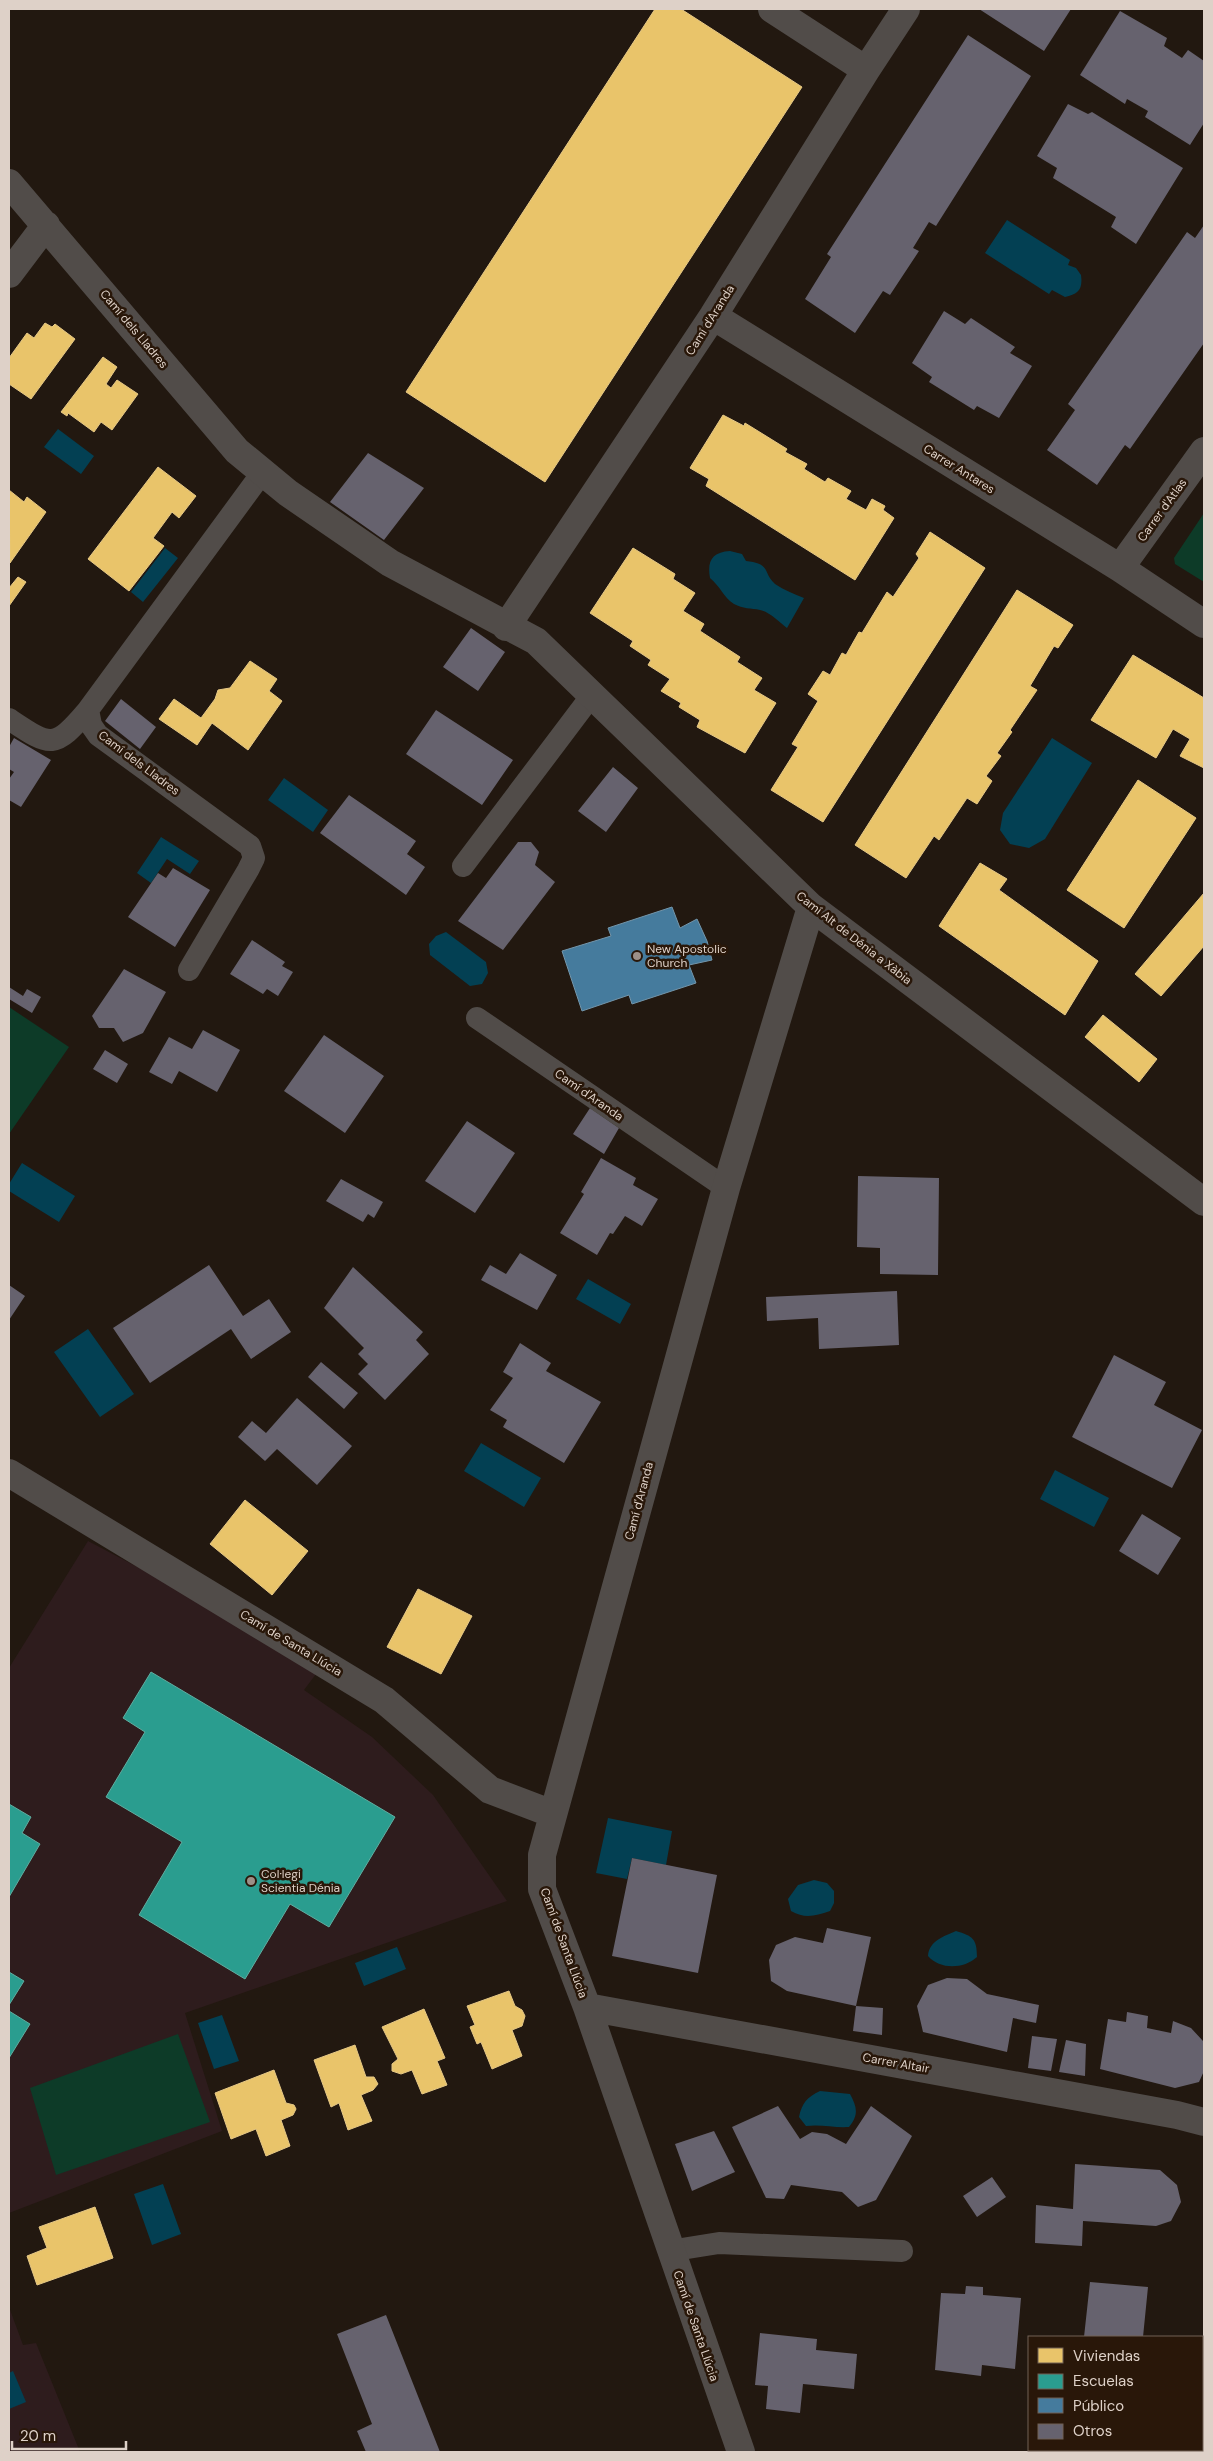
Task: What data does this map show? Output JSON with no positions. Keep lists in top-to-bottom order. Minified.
{"streets":{"street":["Camí d'Aranda","Camí dels Lladres","Carrer Antares","Carrer d'Atlas","Camí Alt de Dénia a Xàbia","Camí de Santa Llúcia","Carrer Altair"]},"crossings":[["Camí d'Aranda","Camí dels Lladres"],["Camí d'Aranda","Carrer Antares"],["Camí d'Aranda","Camí Alt de Dénia a Xàbia"],["Camí d'Aranda","Camí de Santa Llúcia"],["Camí dels Lladres","Camí Alt de Dénia a Xàbia"],["Carrer Antares","Carrer d'Atlas"],["Camí de Santa Llúcia","Carrer Altair"]],"places":["New Apostolic Church","Col·legi Scientia Dénia"],"legend":["Viviendas","Escuelas","Público","Otros"],"scale_bar":"20 m"}
